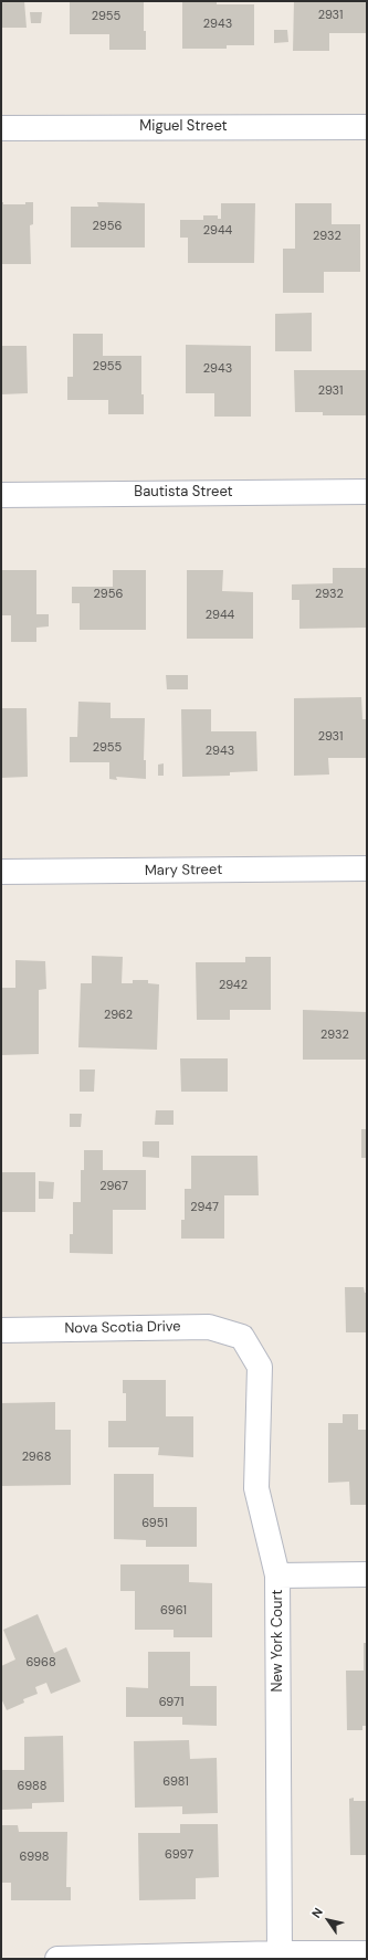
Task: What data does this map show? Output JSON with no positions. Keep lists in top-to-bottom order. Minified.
{"streets":{"street":["Miguel Street","Bautista Street","Mary Street","Nova Scotia Drive","New York Court"]},"crossings":[["Nova Scotia Drive","New York Court"]],"house_numbers":["2931","2955","2943","2956","2944","2932","2955","2943","2931","2956","2932","2944","2931","2955","2943","2942","2962","2932","2967","2947","2968","6951","6961","6968","6971","6981","6988","6997","6998"],"north":"top left"}
